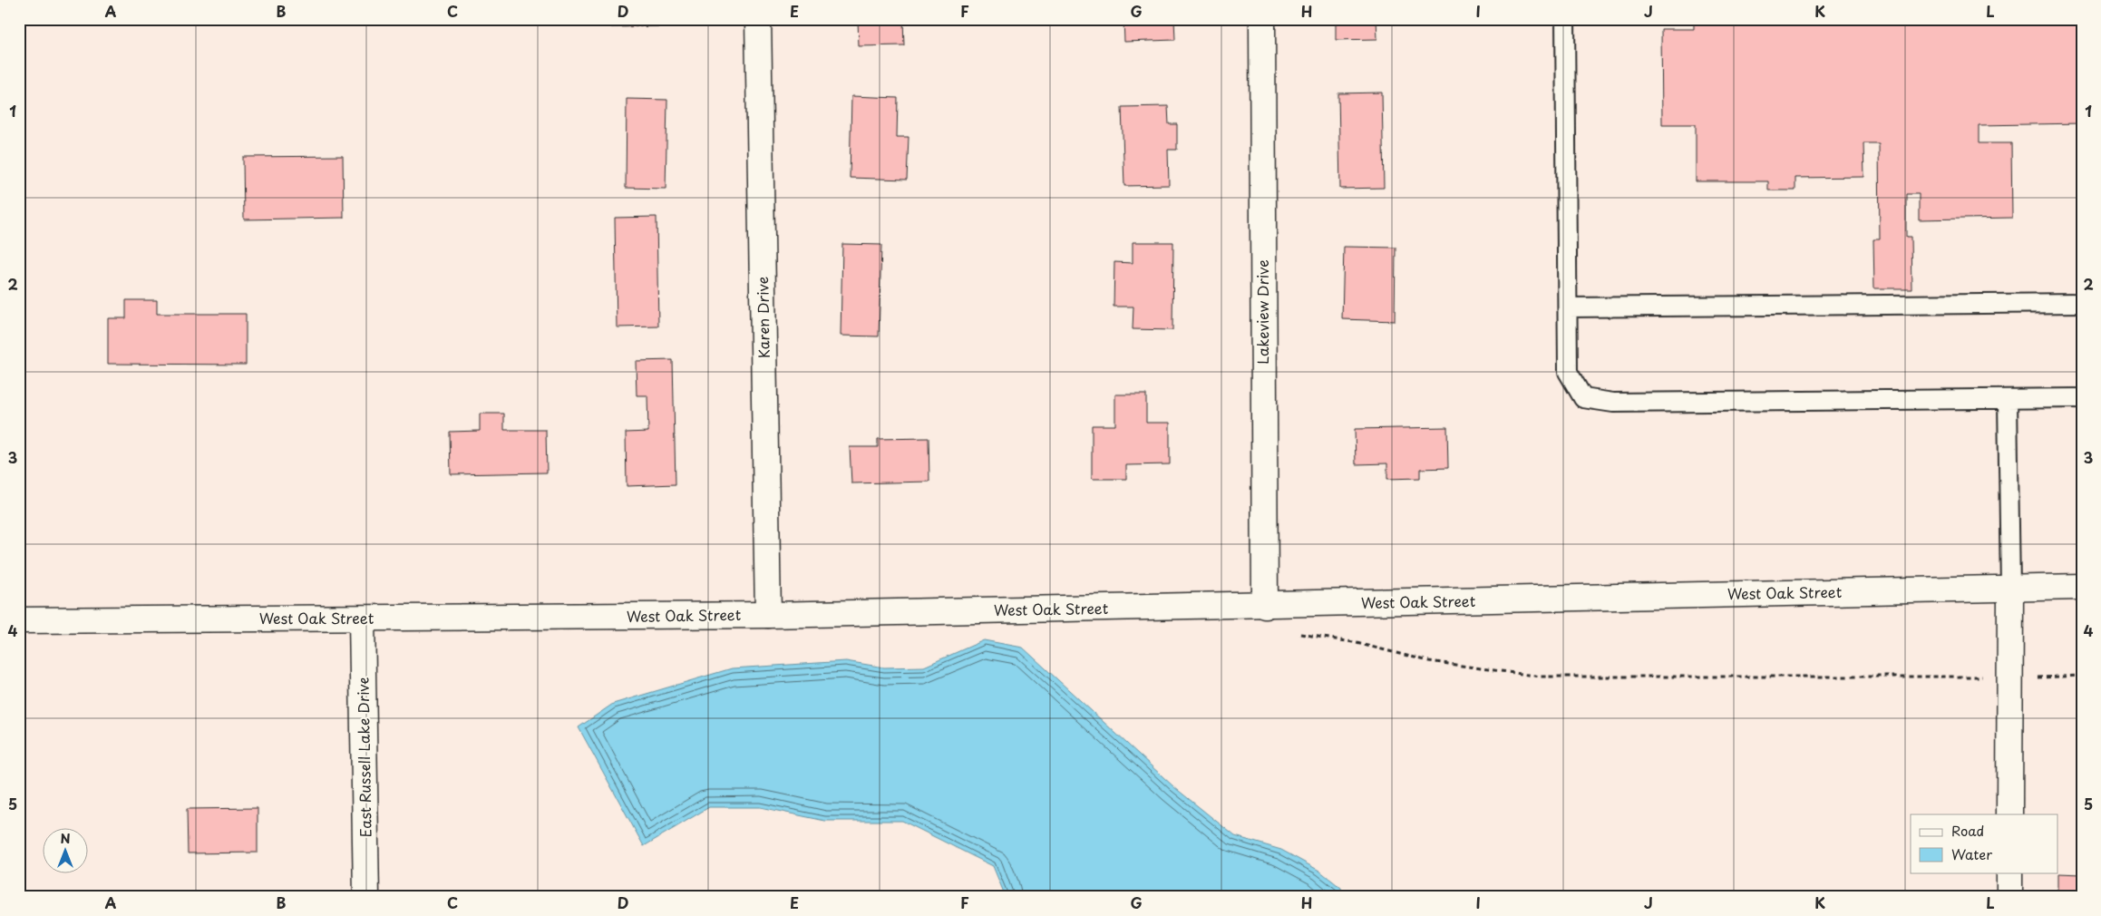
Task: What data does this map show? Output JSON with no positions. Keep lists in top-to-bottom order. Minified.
{"streets":{"main road":["Lakeview Drive","Karen Drive","West Oak Street","East Russell Lake Drive"]},"crossings":[["Lakeview Drive","West Oak Street"],["Karen Drive","West Oak Street"],["West Oak Street","East Russell Lake Drive"]],"legend":["Road","Water"],"north":"top","grid":{"columns":["A","B","C","D","E","F","G","H","I","J","K","L"],"rows":["1","2","3","4","5"]}}
